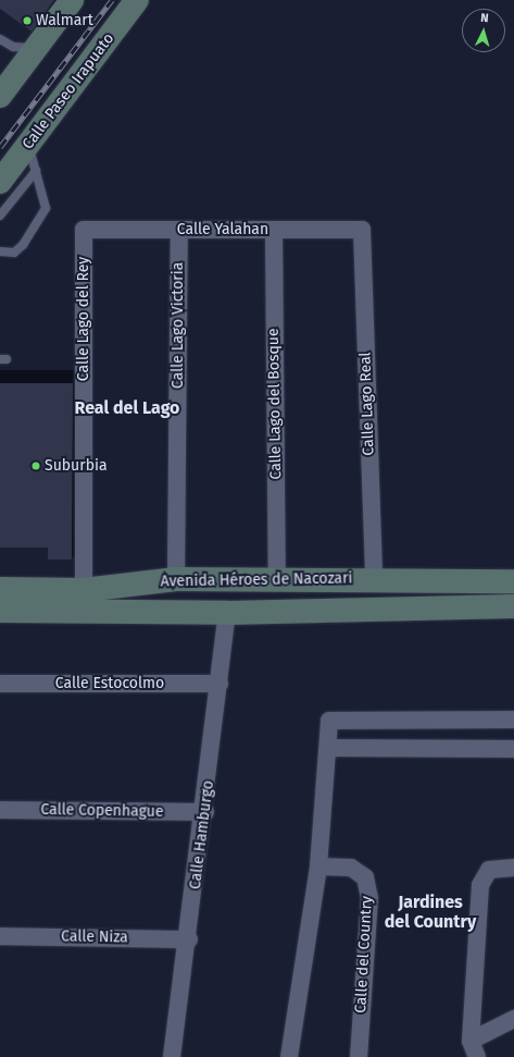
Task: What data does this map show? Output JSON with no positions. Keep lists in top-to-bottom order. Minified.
{"streets":{"main road":["Calle Paseo Irapuato","Avenida Héroes de Nacozari"],"street":["Calle Yalahan","Calle Lago del Rey","Calle Lago Victoria","Calle Lago del Bosque","Calle Lago Real","Calle Estocolmo","Calle Copenhague","Calle Hamburgo","Calle Niza","Calle del Country"]},"crossings":[["Calle Yalahan","Calle Lago del Rey"],["Calle Yalahan","Calle Lago Victoria"],["Calle Yalahan","Calle Lago del Bosque"],["Calle Yalahan","Calle Lago Real"],["Calle Lago del Rey","Avenida Héroes de Nacozari"],["Calle Lago Victoria","Avenida Héroes de Nacozari"],["Calle Lago del Bosque","Avenida Héroes de Nacozari"],["Calle Lago Real","Avenida Héroes de Nacozari"],["Avenida Héroes de Nacozari","Calle Hamburgo"],["Calle Estocolmo","Calle Hamburgo"],["Calle Copenhague","Calle Hamburgo"],["Calle Hamburgo","Calle Niza"]],"districts":["Real del Lago","Jardines del Country"],"places":["Walmart","Suburbia"],"north":"top"}
